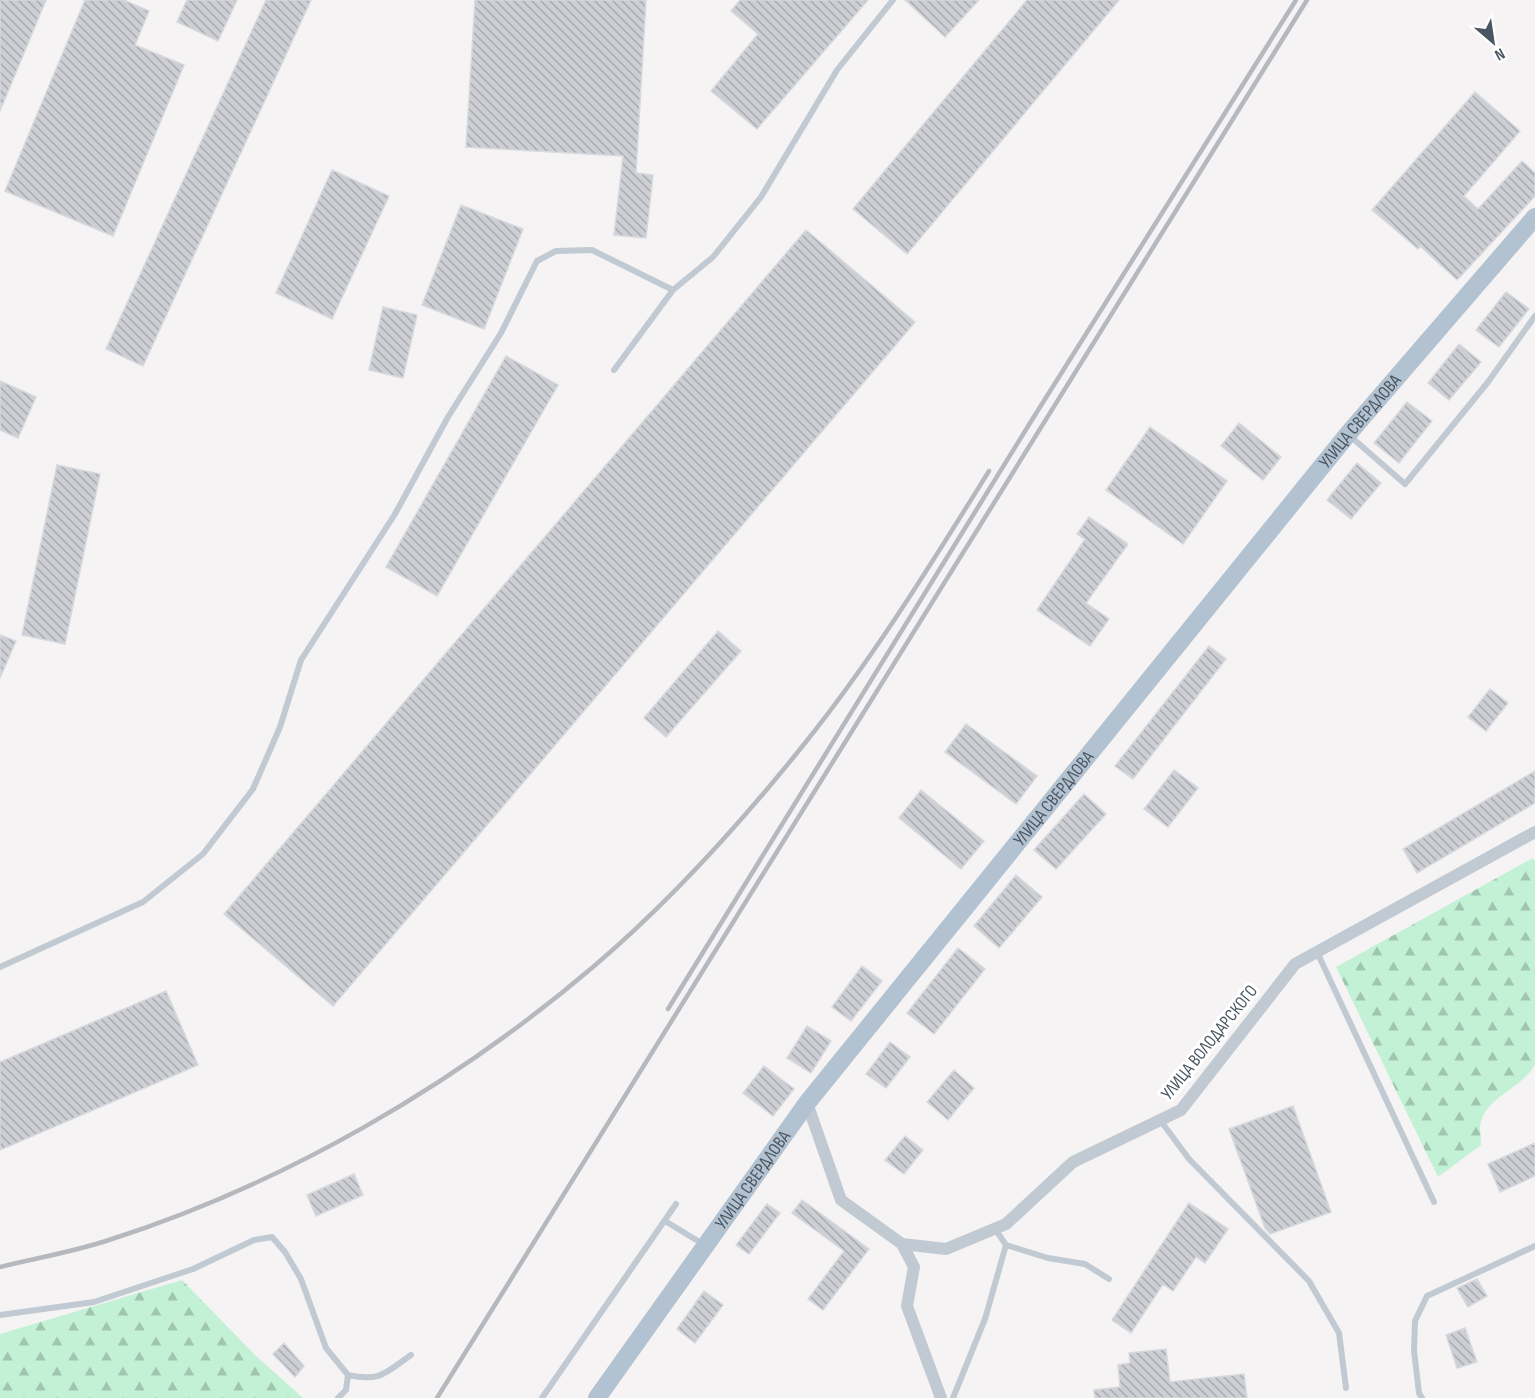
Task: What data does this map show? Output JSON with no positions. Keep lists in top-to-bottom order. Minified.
{"streets":{"main road":["УЛИЦА СВЕРДЛОВА"],"street":["УЛИЦА ВОЛОДАРСКОГО"]},"crossings":[["УЛИЦА СВЕРДЛОВА","УЛИЦА ВОЛОДАРСКОГО"]],"north":"bottom right"}
